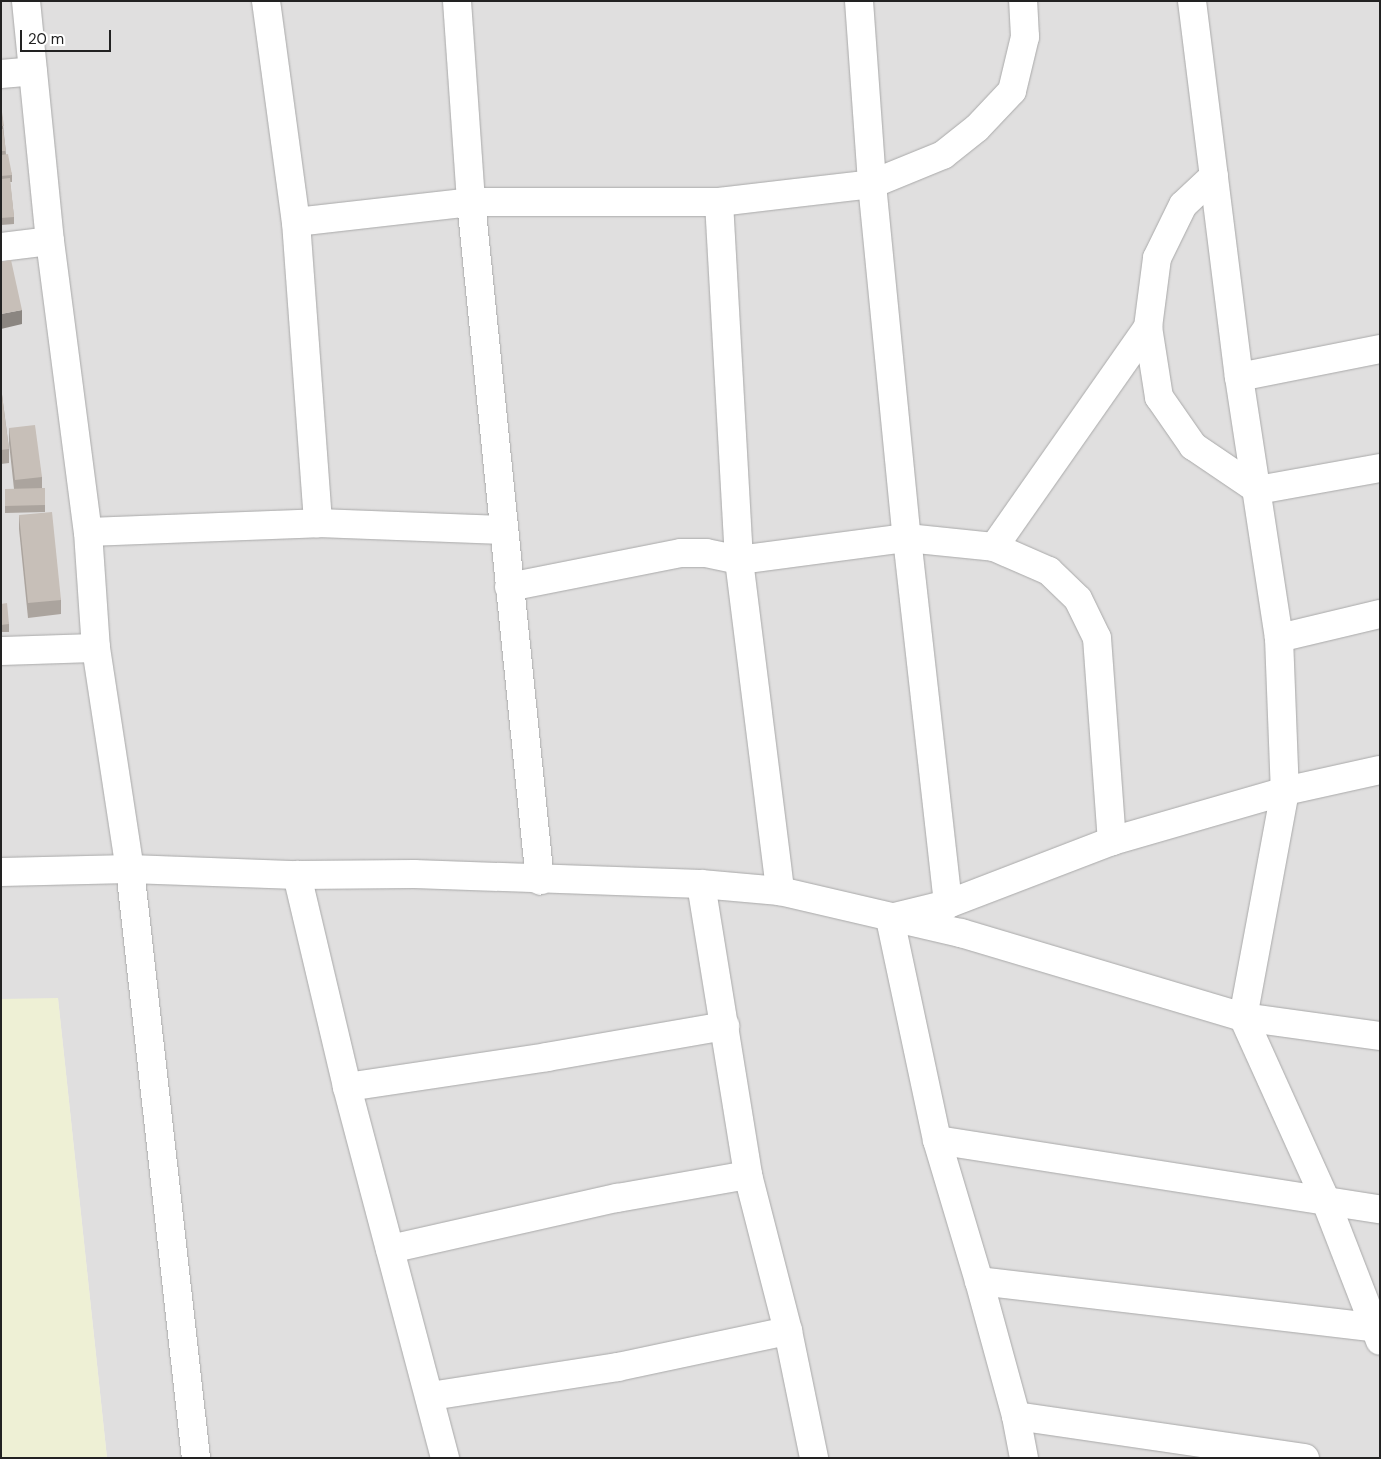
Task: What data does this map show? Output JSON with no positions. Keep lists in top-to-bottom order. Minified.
{"scale_bar":"20 m"}
